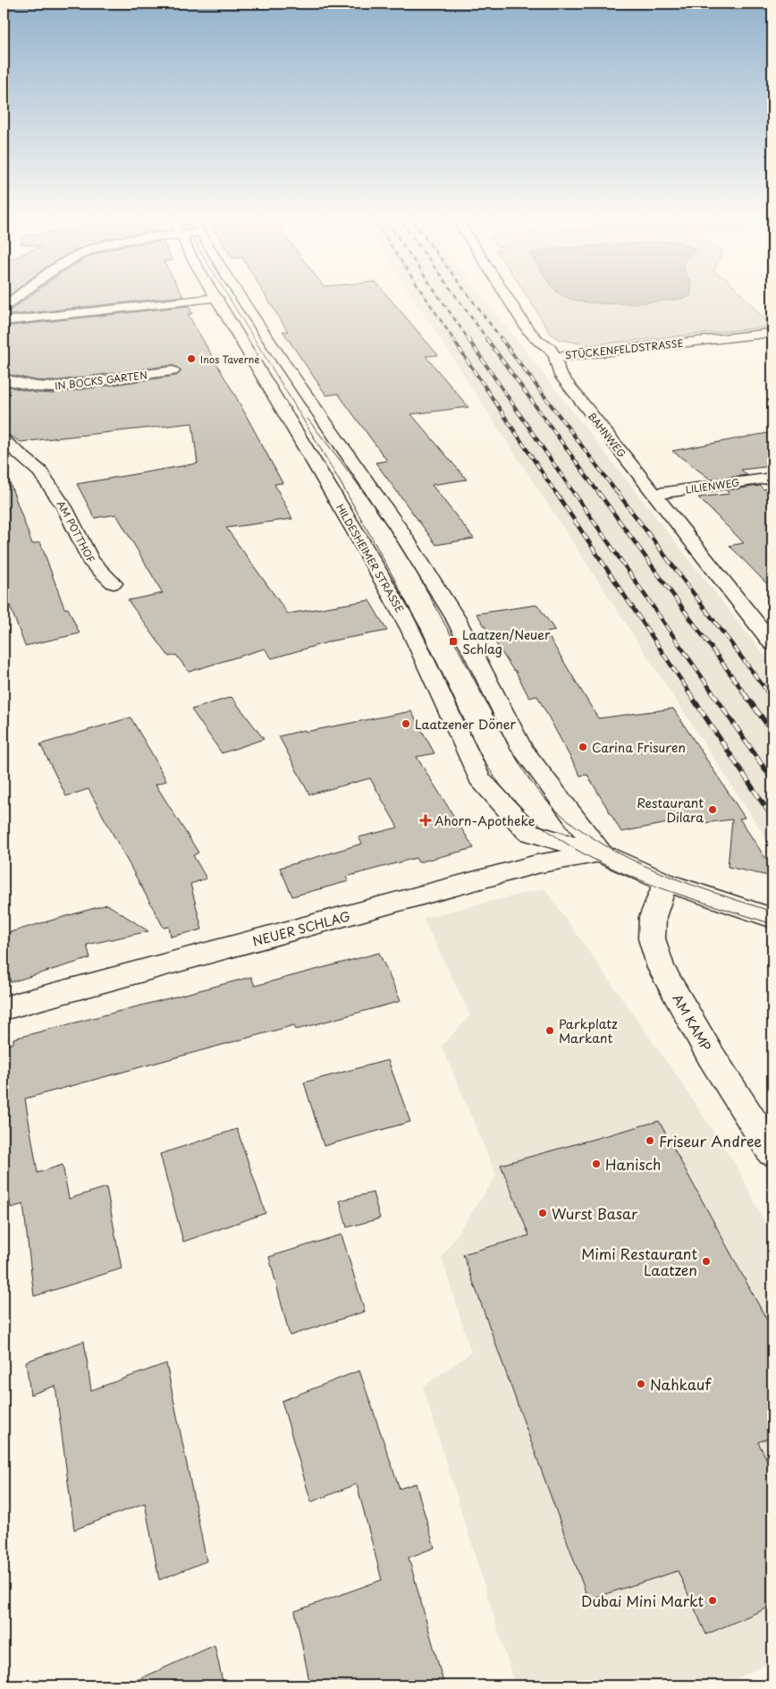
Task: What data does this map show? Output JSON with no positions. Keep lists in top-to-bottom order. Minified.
{"streets":{"street":["STÜCKENFELDSTRASSE","IN BOCKS GARTEN","BAHNWEG","LILIENWEG","AM POTTHOF","HILDESHEIMER STRASSE","NEUER SCHLAG","AM KAMP"]},"crossings":[["STÜCKENFELDSTRASSE","BAHNWEG"],["BAHNWEG","LILIENWEG"],["HILDESHEIMER STRASSE","NEUER SCHLAG"],["HILDESHEIMER STRASSE","AM KAMP"]],"places":{"other":["Inos Taverne","Laatzener Döner","Carina Frisuren","Restaurant Dilara","Parkplatz Markant","Friseur Andree","Hanisch","Wurst Basar","Mimi Restaurant Laatzen","Nahkauf","Dubai Mini Markt"],"transit":["Laatzen/Neuer Schlag"],"health":["Ahorn-Apotheke"]}}
